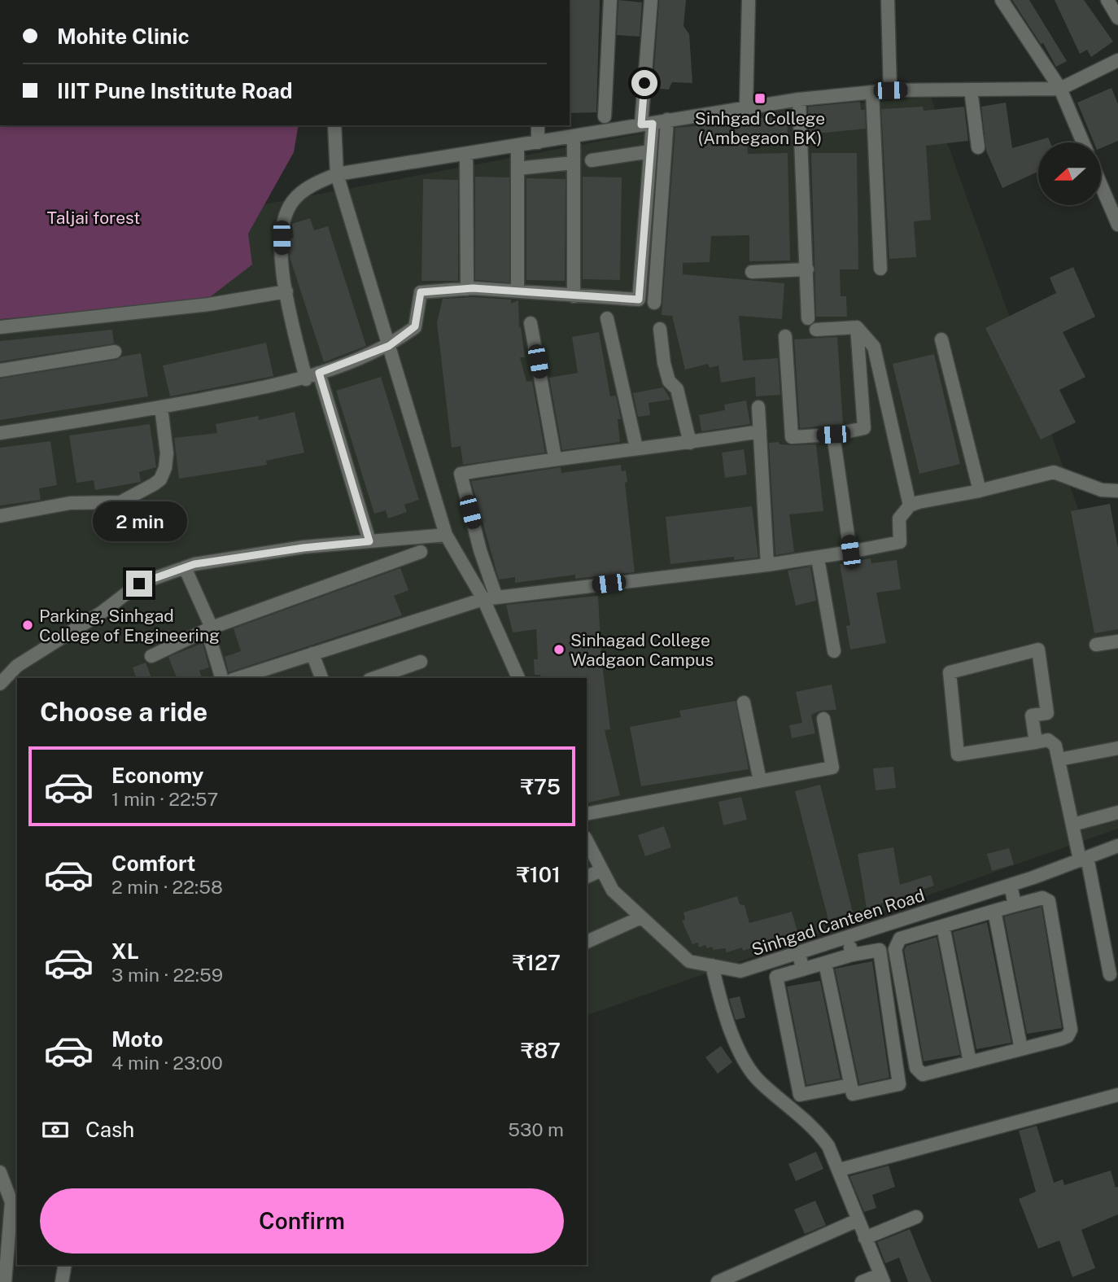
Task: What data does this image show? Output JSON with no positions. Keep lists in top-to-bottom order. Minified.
{"streets":{"street":["Sinhgad Canteen Road"]},"parks":["Taljai forest"],"places":{"transit":["Sinhgad College (Ambegaon BK)"],"other":["Parking, Sinhgad College of Engineering","Sinhagad College Wadgaon Campus"]},"north":"left","page":{"banner":["Mohite Clinic","IIIT Pune Institute Road"],"bubble":"2 min","heading":"Choose a ride","list":[{"name":"Economy","note":"1 min · 22:57","value":"₹75"},{"name":"Comfort","note":"2 min · 22:58","value":"₹101"},{"name":"XL","note":"3 min · 22:59","value":"₹127"},{"name":"Moto","note":"4 min · 23:00","value":"₹87"}],"pay":["Cash","530 m"],"buttons":"Confirm"}}
